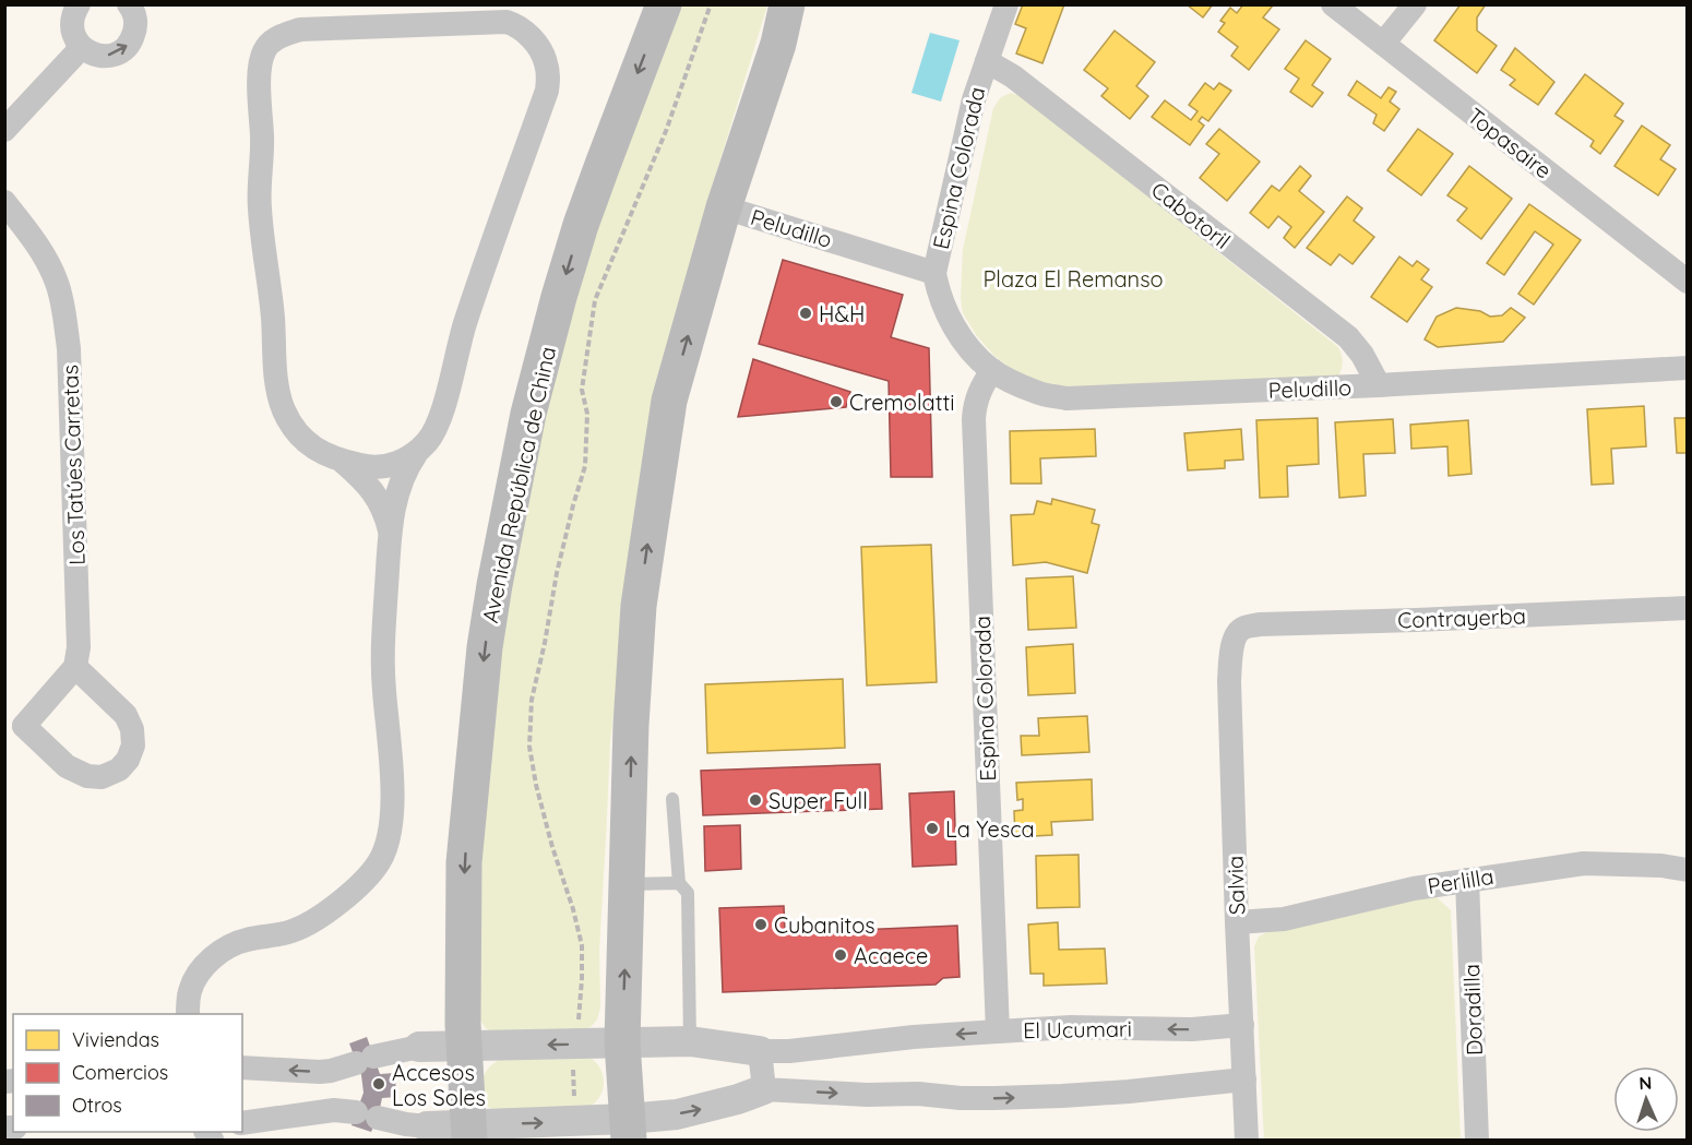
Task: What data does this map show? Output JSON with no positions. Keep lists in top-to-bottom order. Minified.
{"streets":{"main road":["Avenida República de China"],"street":["Topasaire","Espina Colorada","Cabotoril","Peludillo","Los Tatúes Carretas","Contrayerba","Perlilla","Salvia","Doradilla","El Ucumari"]},"crossings":[["Espina Colorada","Cabotoril"],["Espina Colorada","Peludillo"],["Espina Colorada","El Ucumari"],["Cabotoril","Peludillo"],["Contrayerba","Salvia"],["Perlilla","Salvia"],["Perlilla","Doradilla"],["Salvia","El Ucumari"]],"parks":["Plaza El Remanso"],"places":["H&H","Cremolatti","Super Full","La Yesca","Cubanitos","Acaece","Accesos Los Soles"],"legend":["Viviendas","Comercios","Otros"],"north":"top"}
